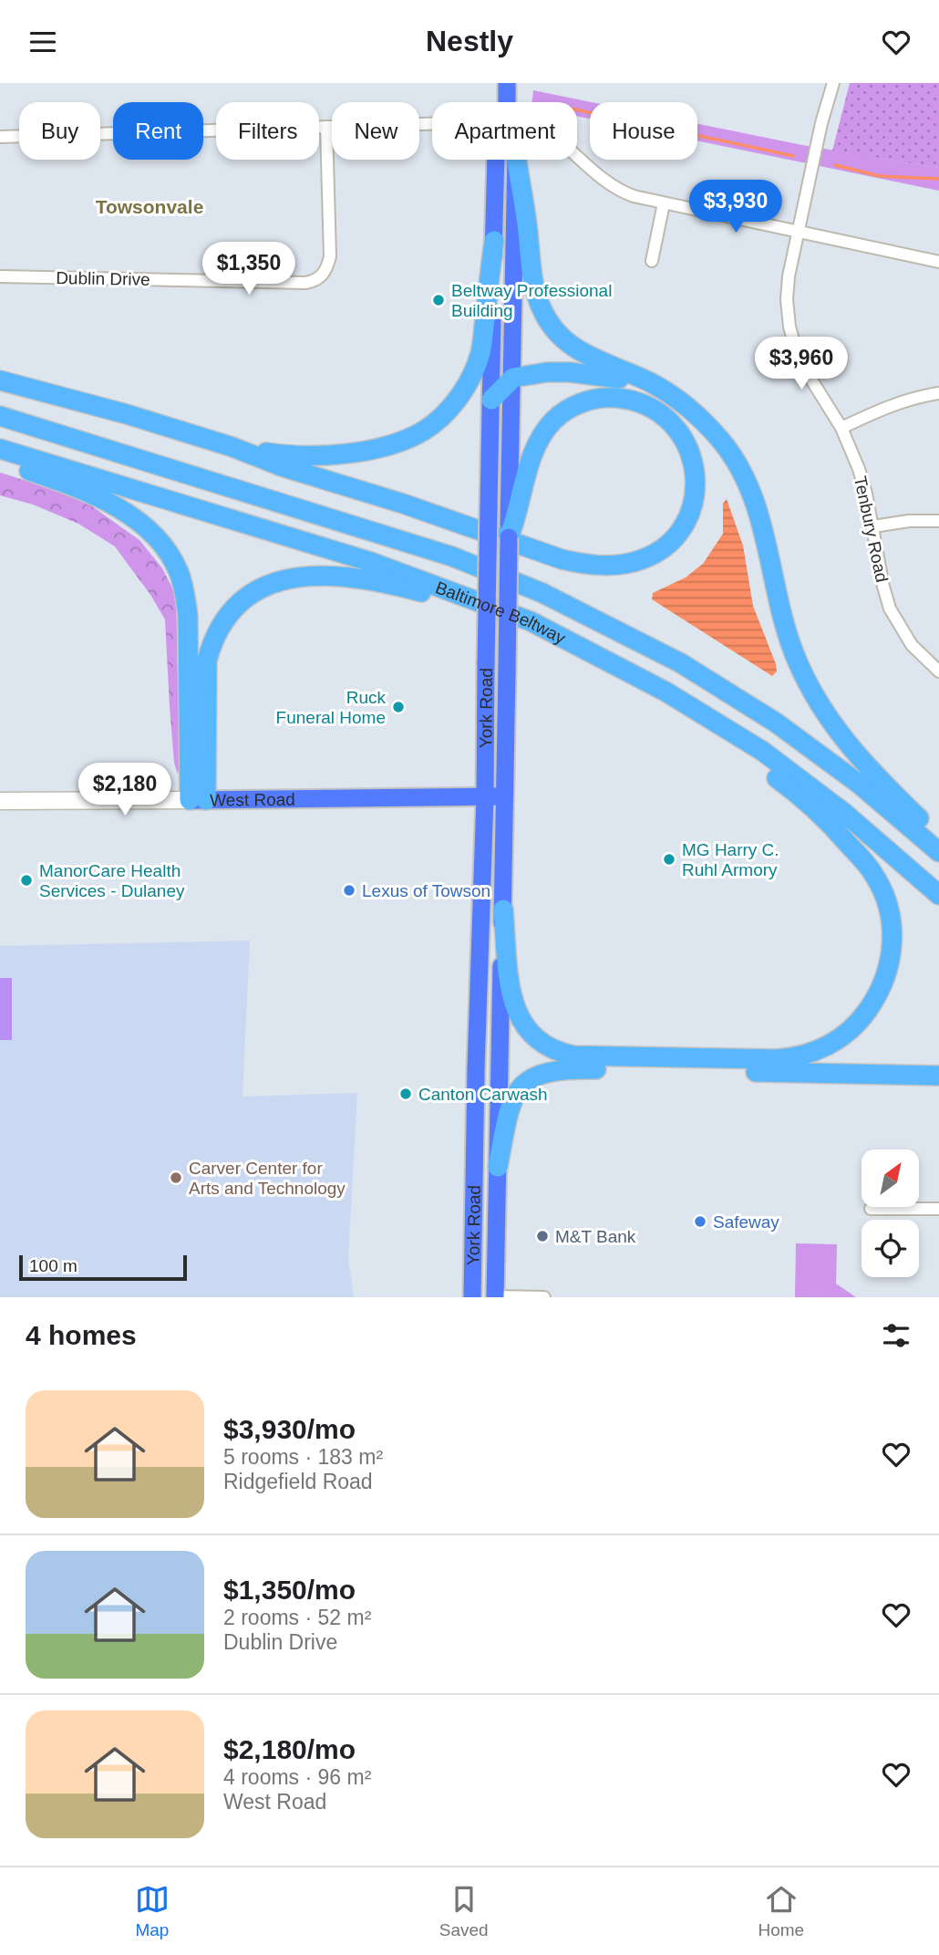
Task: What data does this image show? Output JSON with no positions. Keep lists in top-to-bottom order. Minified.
{"streets":{"highway":["Baltimore Beltway"],"main road":["York Road","West Road"],"street":["Dublin Drive","Tenbury Road"]},"crossings":[["York Road","West Road"]],"districts":["Towsonvale"],"places":["Beltway Professional Building","Ruck Funeral Home","MG Harry C. Ruhl Armory","ManorCare Health Services - Dulaney","Lexus of Towson","Canton Carwash","Carver Center for Arts and Technology","Safeway","M&T Bank"],"scale_bar":"100 m","north":"top right","page":{"header":"Nestly","chip":["Buy","Rent","Filters","New","Apartment","House"],"price":["$3,930","$1,350","$3,960","$2,180"],"scale":"100 m","heading":"4 homes","list":[{"name":"$3,930/mo","note":"5 rooms · 183 m² · Ridgefield Road"},{"name":"$1,350/mo","note":"2 rooms · 52 m² · Dublin Drive"},{"name":"$2,180/mo","note":"4 rooms · 96 m² · West Road"}],"tabs":["Map","Saved","Home"]}}
